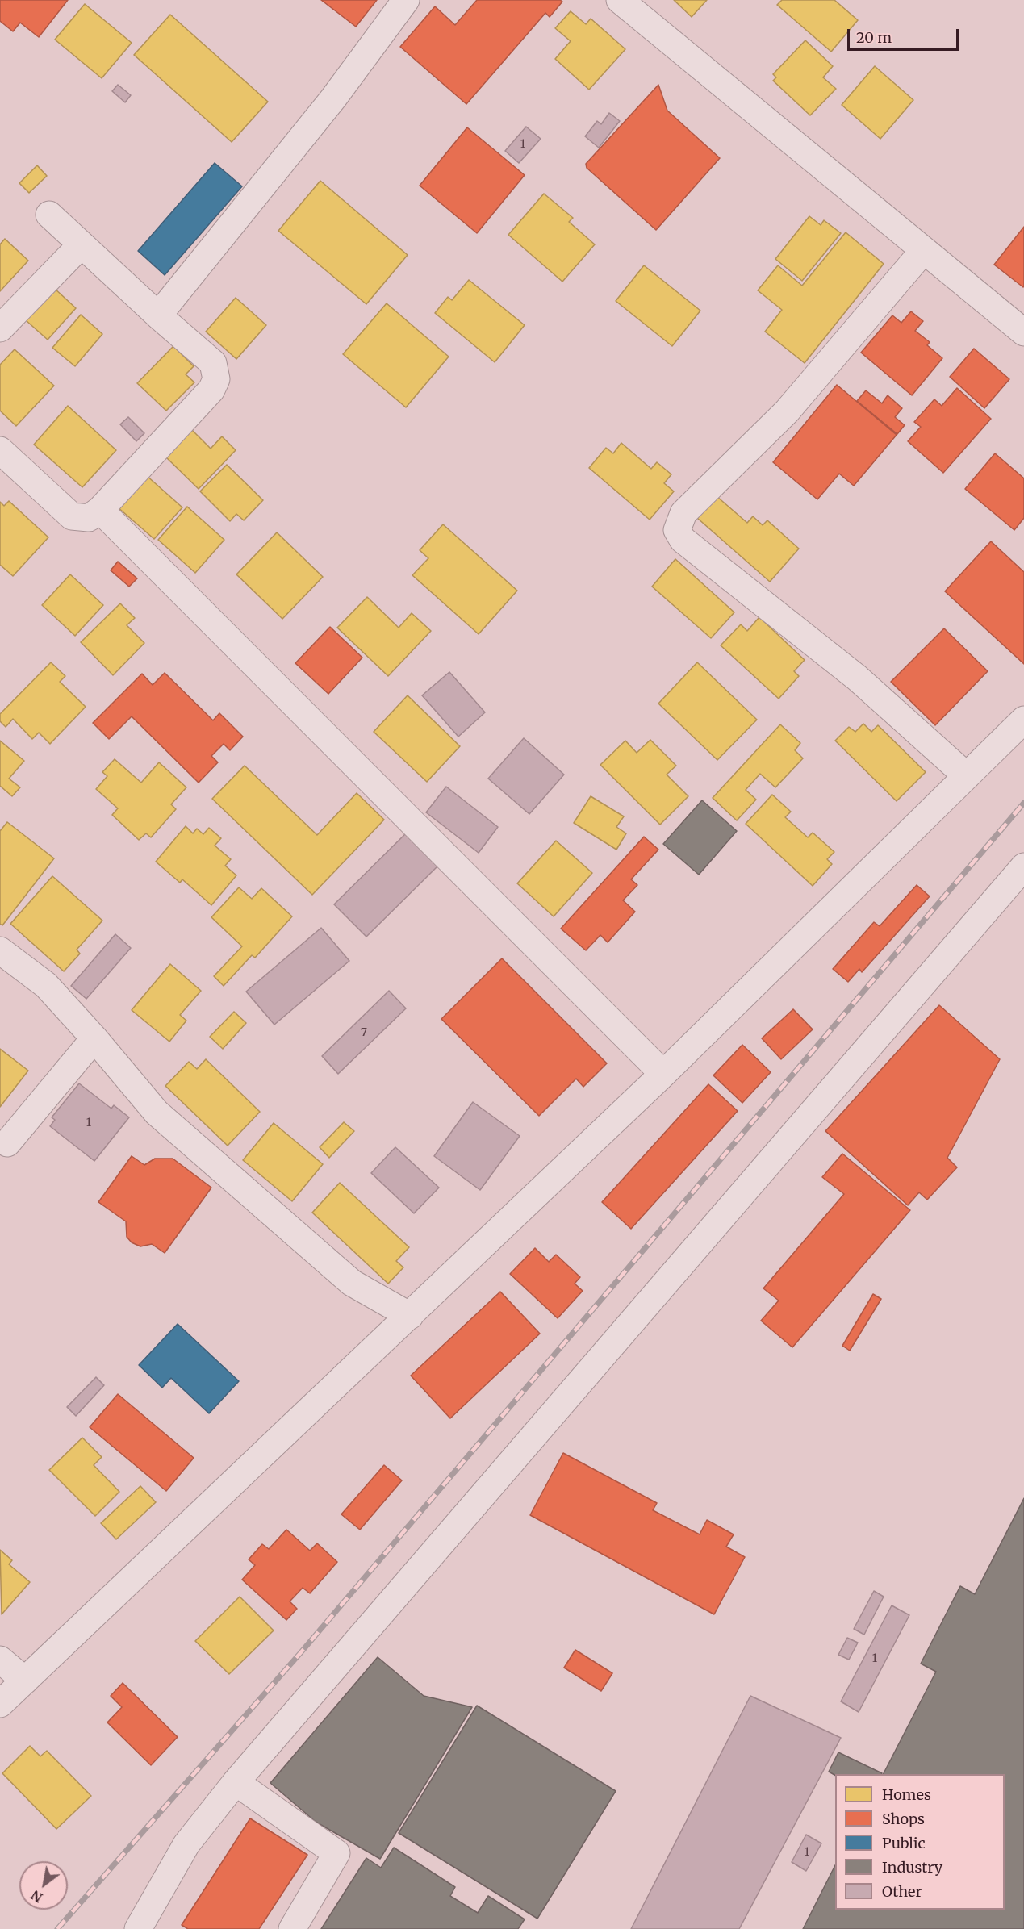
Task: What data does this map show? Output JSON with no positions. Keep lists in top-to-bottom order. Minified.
{"house_numbers":["1","7","1","1","1"],"legend":["Homes","Shops","Public","Industry","Other"],"scale_bar":"20 m","north":"bottom left"}
